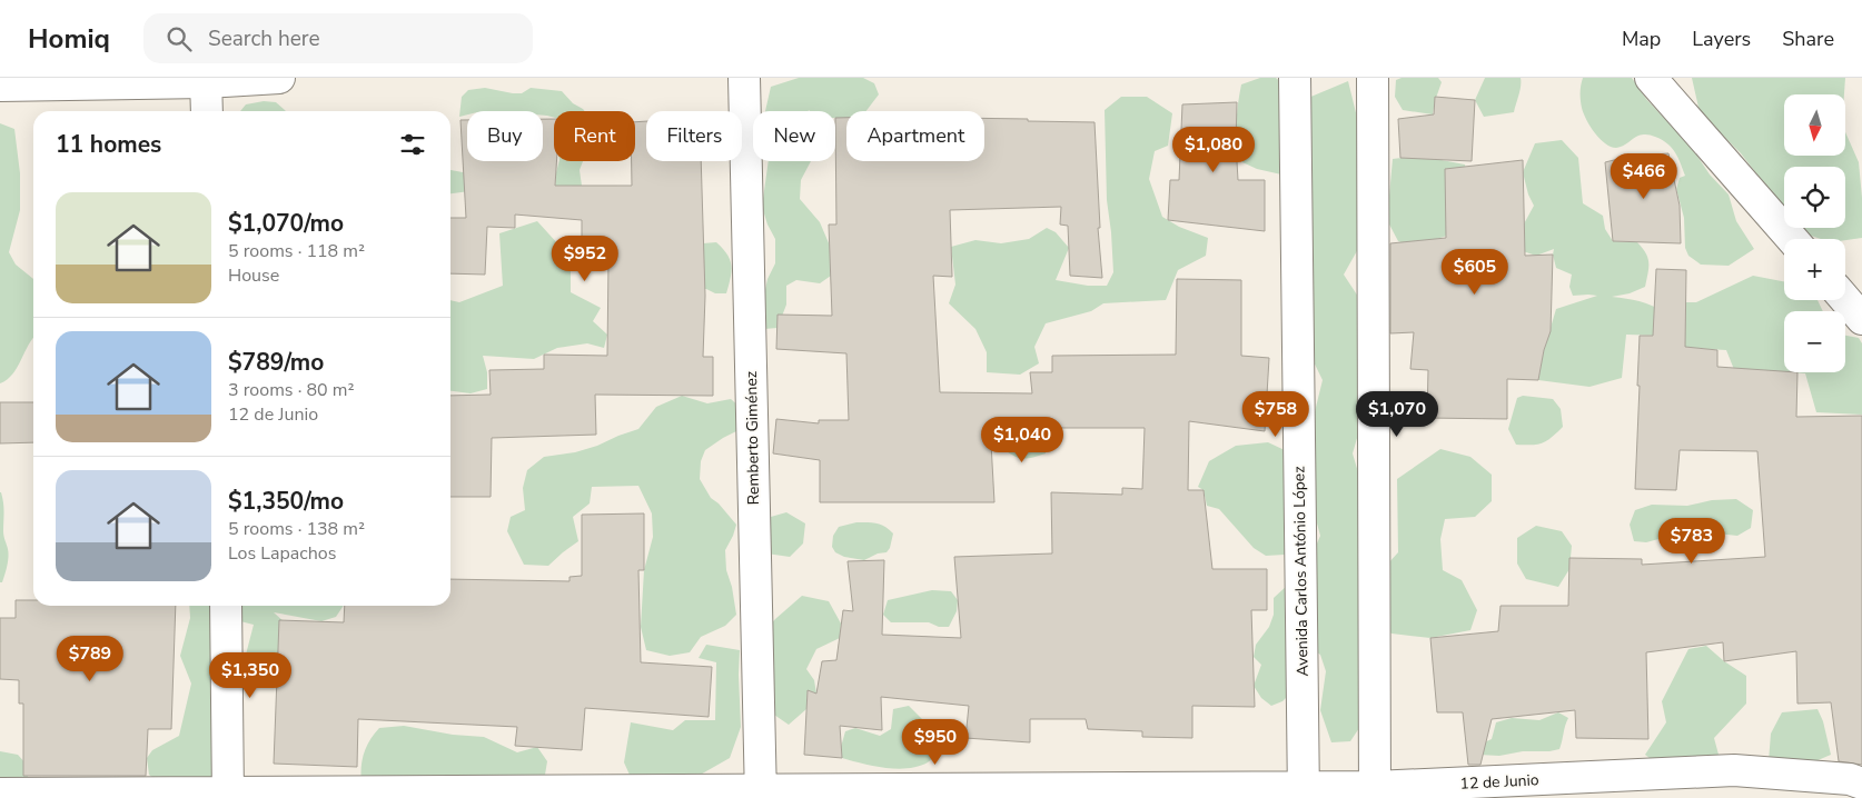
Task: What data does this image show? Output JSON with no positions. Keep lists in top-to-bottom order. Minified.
{"streets":{"street":["Remberto Giménez","Avenida Carlos António López","12 de Junio"]},"crossings":[["Remberto Giménez","12 de Junio"],["Avenida Carlos António López","12 de Junio"]],"north":"bottom","page":{"header":"Homiq","search":"Search here","nav":["Map","Layers","Share"],"map_buttons":["+","−"],"chip":["Buy","Rent","Filters","New","Apartment"],"heading":"11 homes","price":["$1,080","$466","$952","$605","$758","$1,070","$1,040","$783","$789","$1,350","$950"],"list":[{"name":"$1,070/mo","note":"5 rooms · 118 m² · House"},{"name":"$789/mo","note":"3 rooms · 80 m² · 12 de Junio"},{"name":"$1,350/mo","note":"5 rooms · 138 m² · Los Lapachos"}]}}
